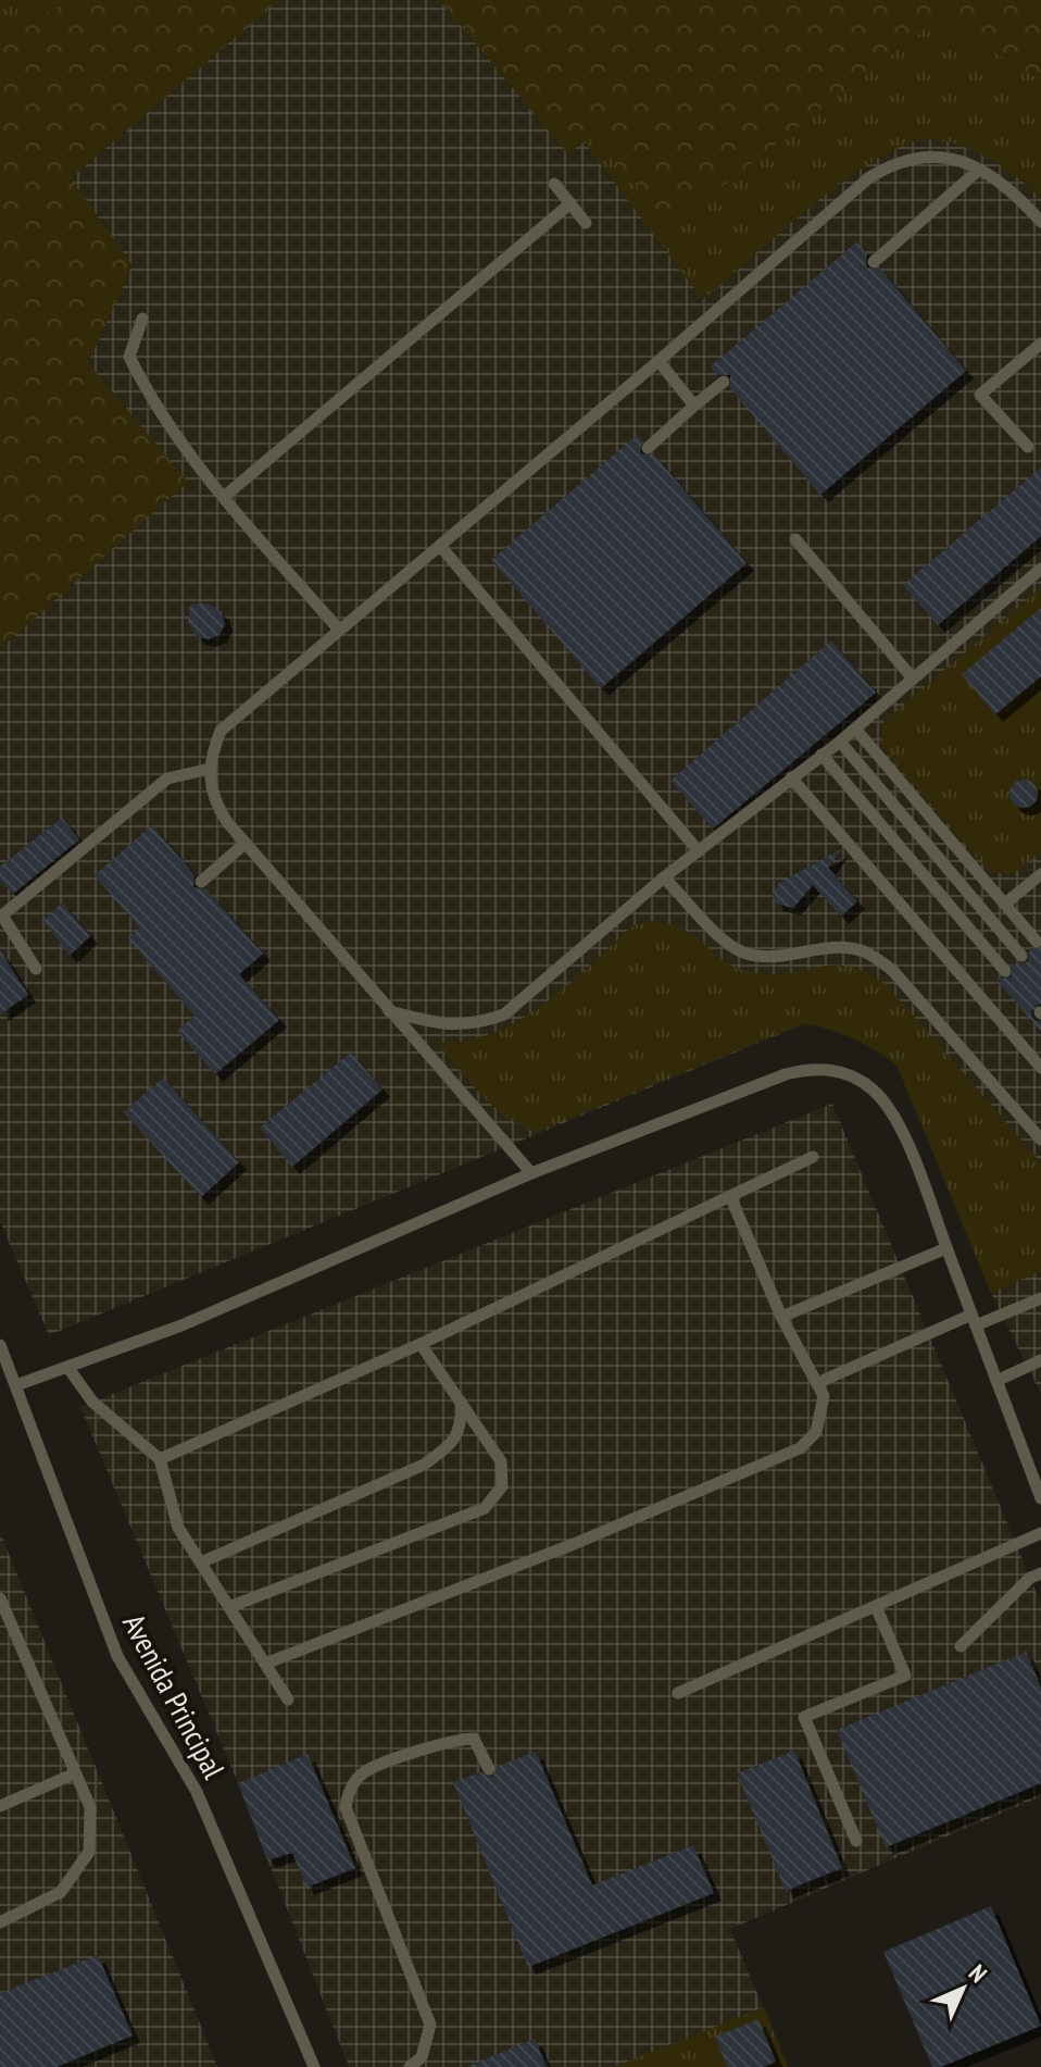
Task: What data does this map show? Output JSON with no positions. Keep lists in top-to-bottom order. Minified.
{"streets":{"lane":["Avenida Principal"]},"north":"top right"}
